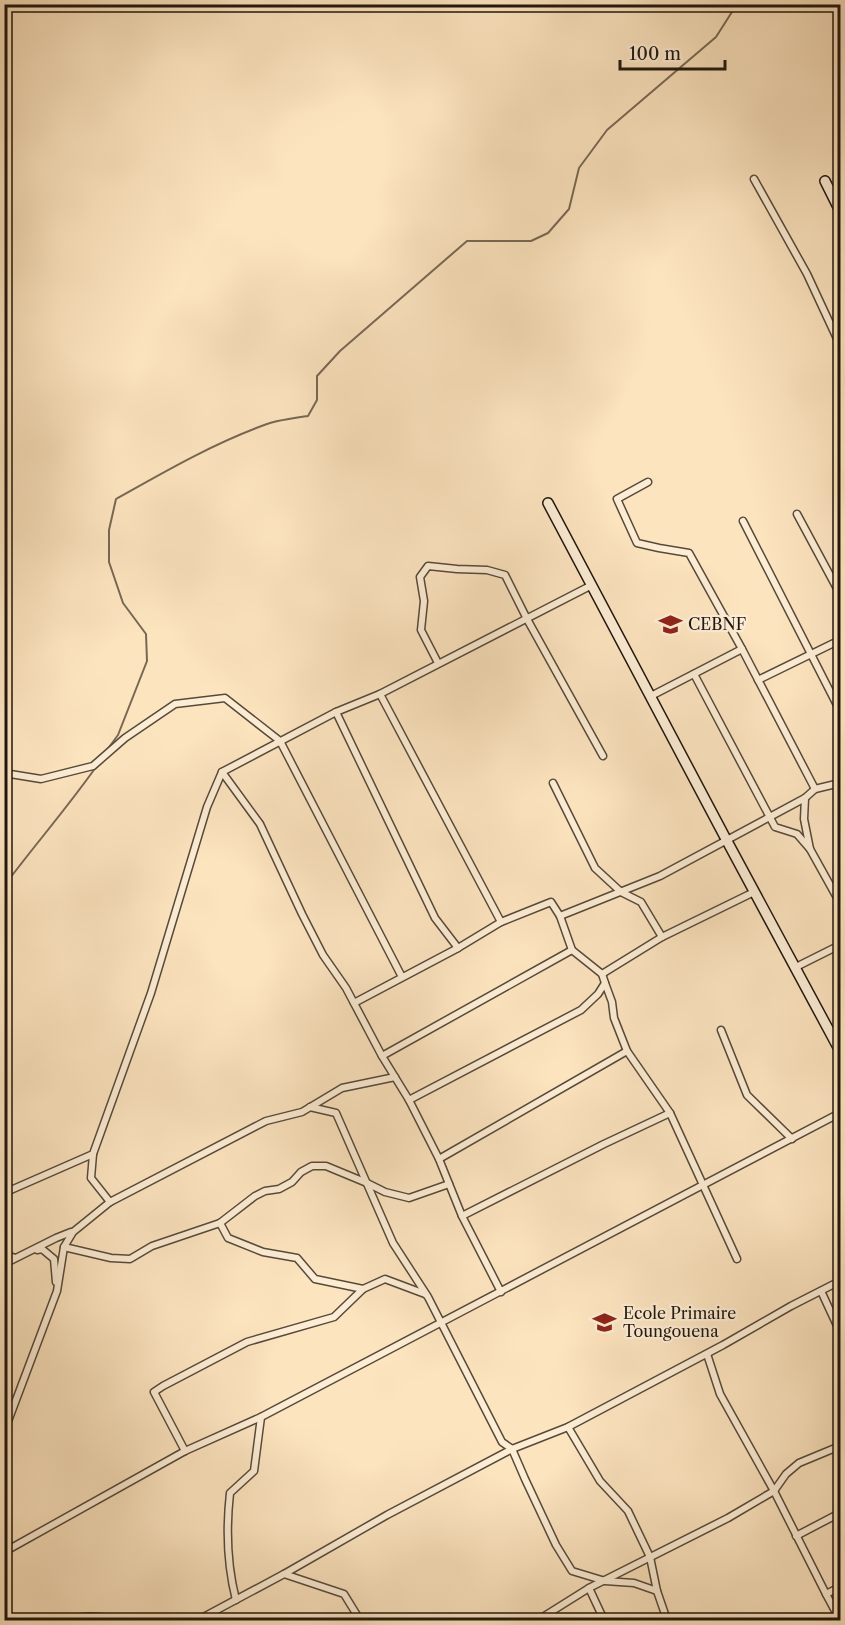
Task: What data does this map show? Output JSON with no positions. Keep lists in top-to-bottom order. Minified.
{"places":{"school or university":["CEBNF","Ecole Primaire Toungouena"]},"scale_bar":"100 m"}
